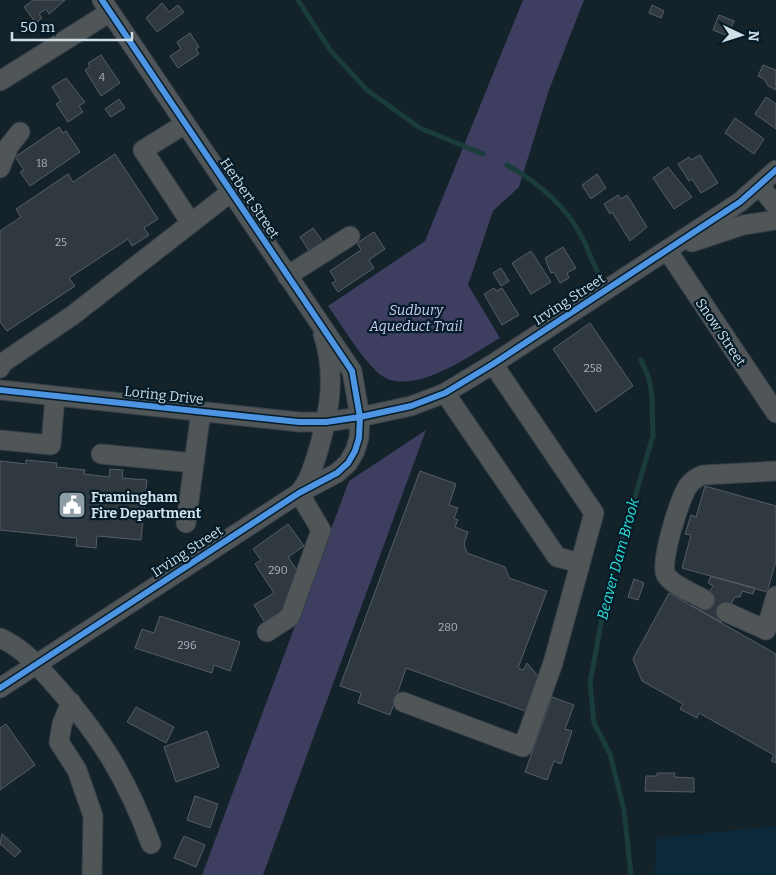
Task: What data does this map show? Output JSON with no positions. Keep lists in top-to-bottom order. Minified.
{"streets":{"street":["Herbert Street","Irving Street","Snow Street","Loring Drive"]},"crossings":[["Herbert Street","Irving Street"],["Herbert Street","Loring Drive"],["Irving Street","Snow Street"],["Irving Street","Loring Drive"]],"water":["Beaver Dam Brook"],"parks":["Sudbury Aqueduct Trail"],"places":{"public building":["Framingham Fire Department"]},"house_numbers":["4","18","25","258","290","280","296"],"scale_bar":"50 m","north":"right"}
